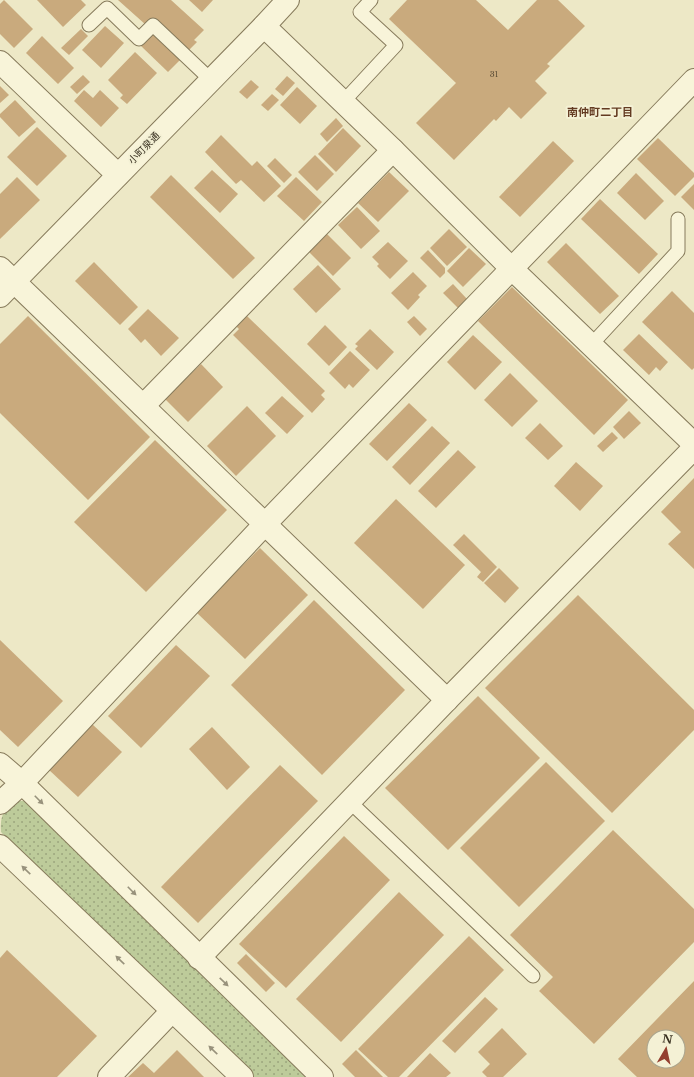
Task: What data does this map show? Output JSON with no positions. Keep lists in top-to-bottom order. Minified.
{"streets":{"street":["小町泉通"]},"districts":["南仲町二丁目"],"house_numbers":["31"],"north":"top"}
